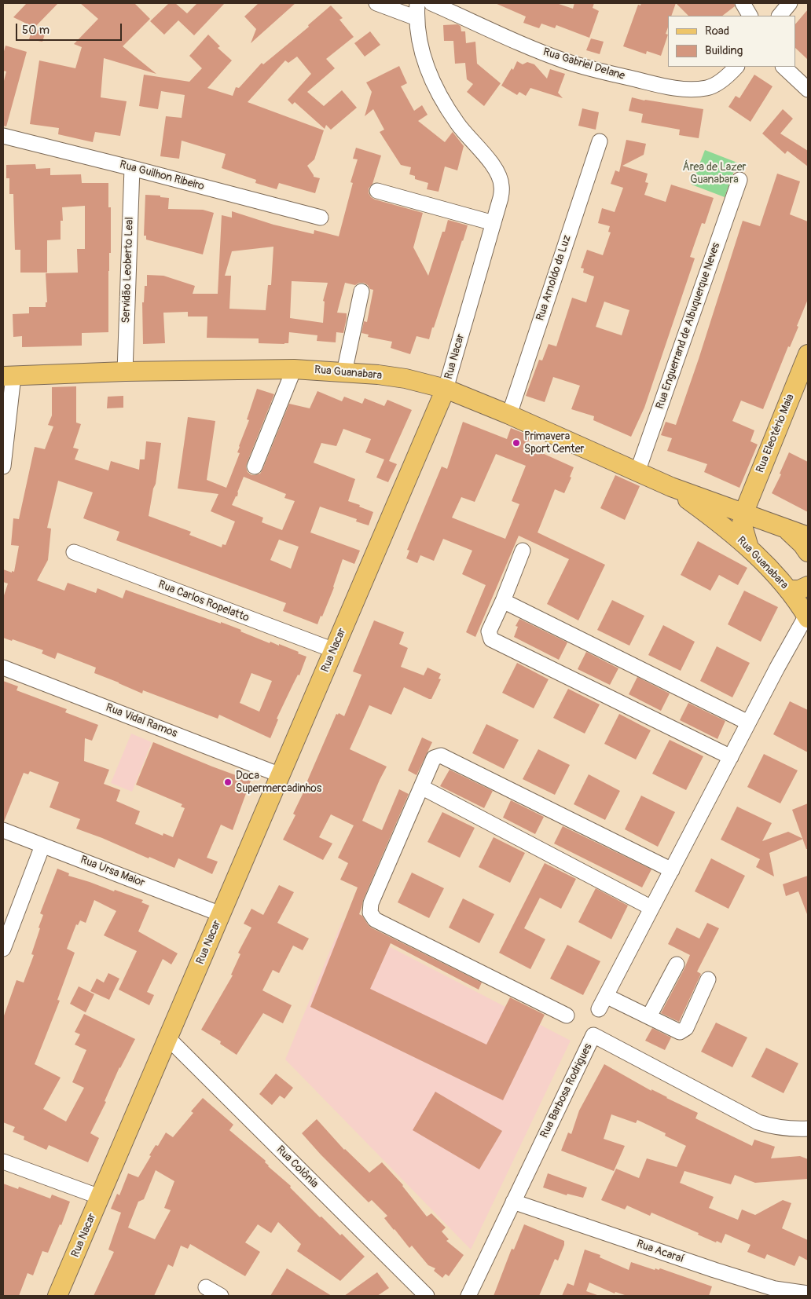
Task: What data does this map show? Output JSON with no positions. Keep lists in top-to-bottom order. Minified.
{"streets":{"main road":["Rua Nacar","Rua Guanabara","Rua Eleotério Maia"],"street":["Rua Gabriel Delane","Rua Guilhon Ribeiro","Servidão Leoberto Leal","Rua Arnoldo da Luz","Rua Enguerrand de Albuquerque Neves","Rua Carlos Ropelatto","Rua Vidal Ramos","Rua Ursa Maior","Rua Barbosa Rodrigues","Rua Colônia","Rua Acaraí"]},"crossings":[["Rua Guilhon Ribeiro","Servidão Leoberto Leal"],["Servidão Leoberto Leal","Rua Guanabara"],["Rua Arnoldo da Luz","Rua Guanabara"],["Rua Enguerrand de Albuquerque Neves","Rua Guanabara"],["Rua Nacar","Rua Guanabara"],["Rua Nacar","Rua Carlos Ropelatto"],["Rua Nacar","Rua Vidal Ramos"],["Rua Nacar","Rua Ursa Maior"],["Rua Nacar","Rua Colônia"],["Rua Guanabara","Rua Eleotério Maia"],["Rua Barbosa Rodrigues","Rua Acaraí"]],"parks":["Área de Lazer Guanabara"],"places":["Primavera Sport Center","Doca Supermercadinhos"],"legend":["Road","Building"],"scale_bar":"50 m"}
